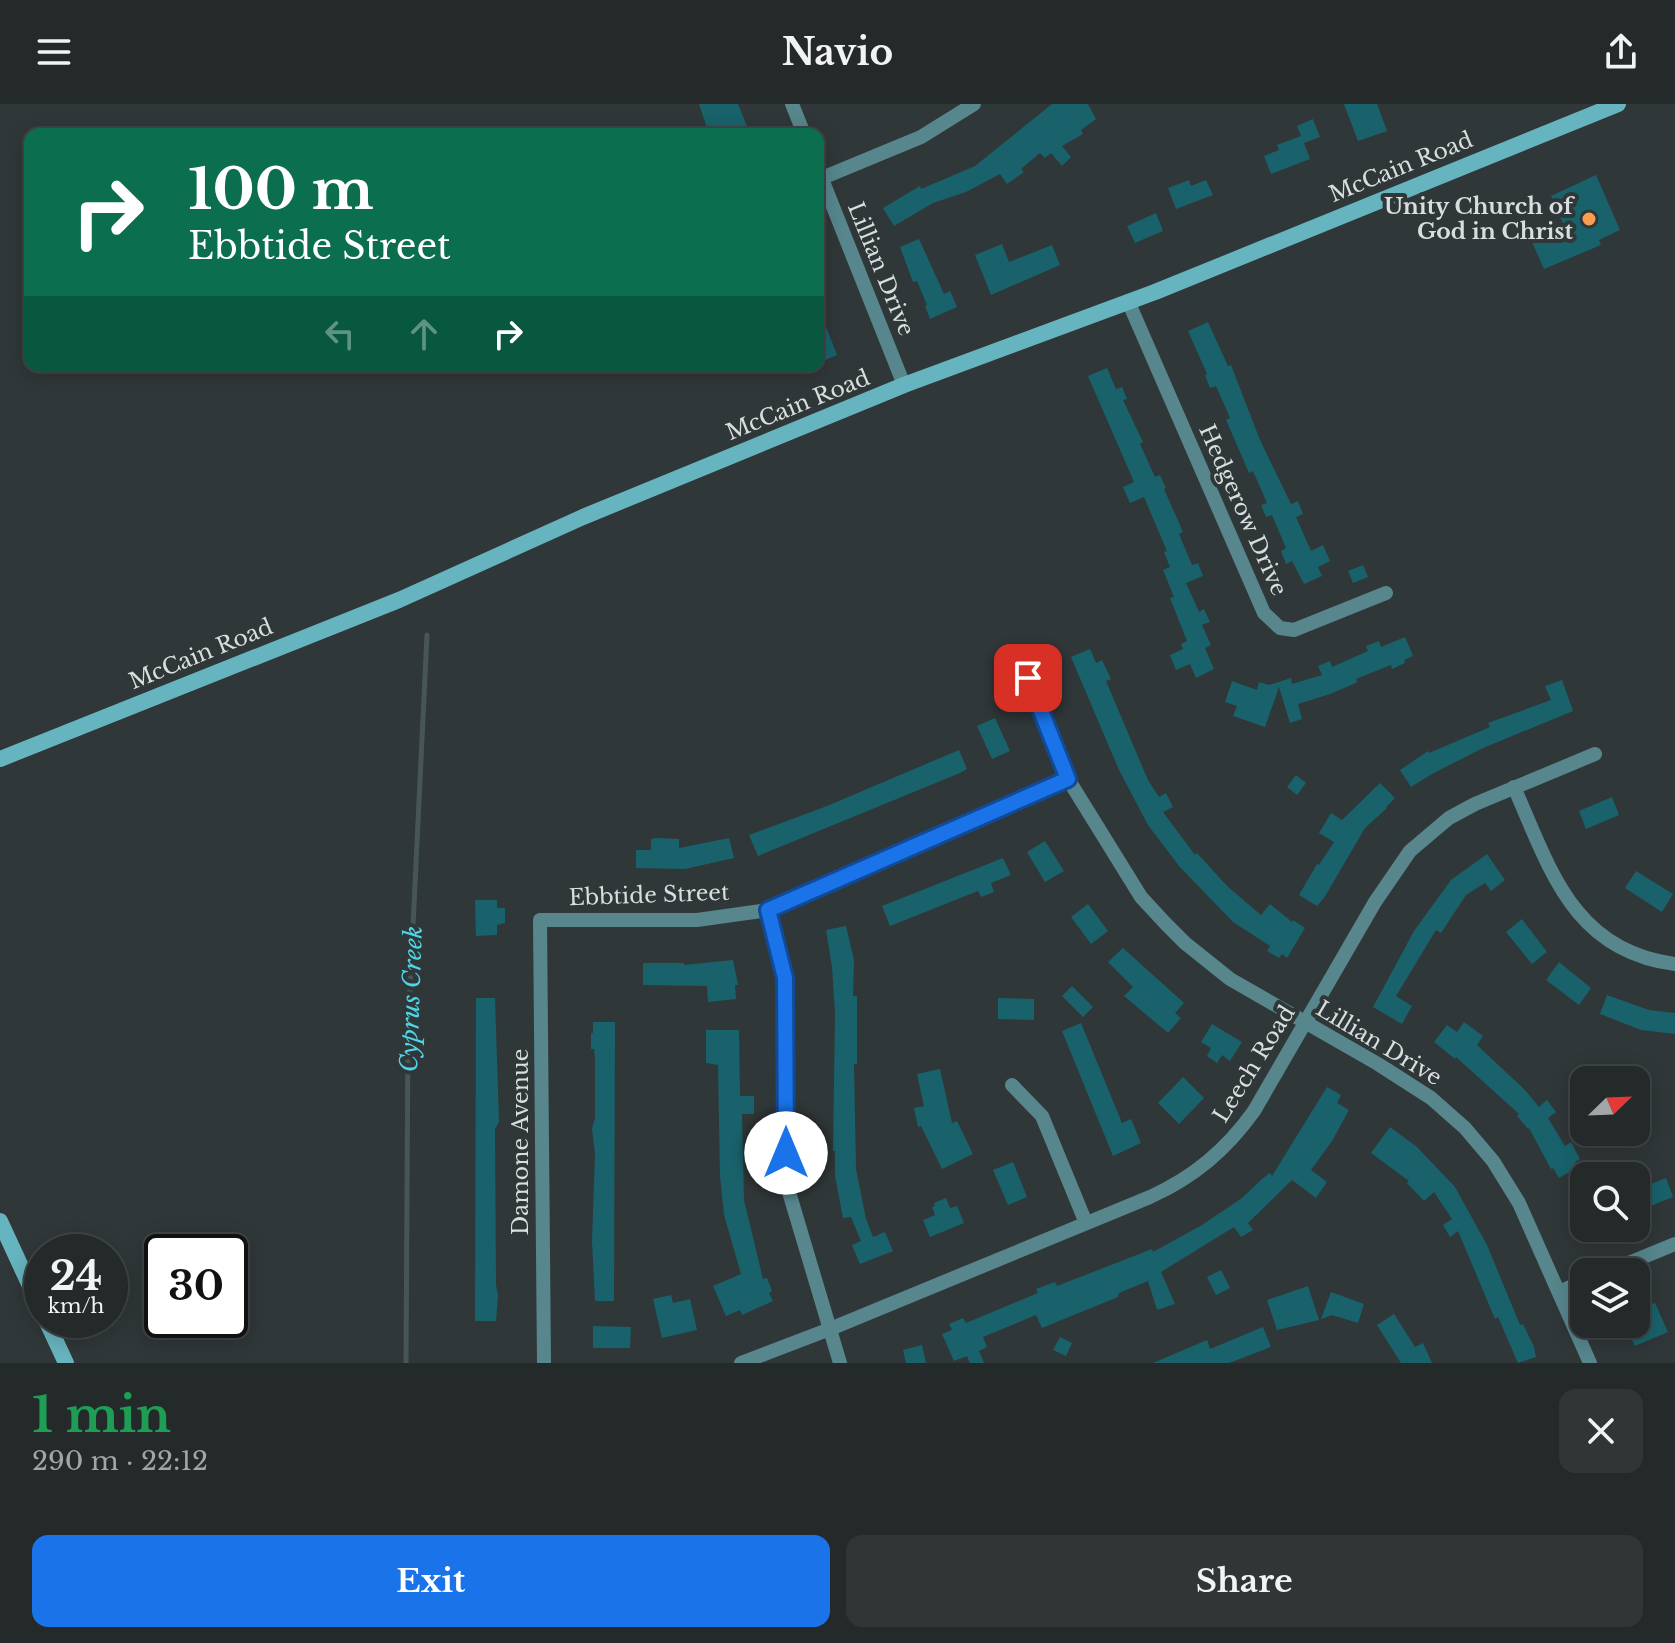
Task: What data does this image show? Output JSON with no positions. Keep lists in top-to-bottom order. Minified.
{"streets":{"street":["McCain Road","Lillian Drive","Hedgerow Drive","Ebbtide Street","Leech Road","Damone Avenue"]},"crossings":[["McCain Road","Lillian Drive"],["McCain Road","Hedgerow Drive"],["Lillian Drive","Ebbtide Street"],["Lillian Drive","Leech Road"],["Ebbtide Street","Damone Avenue"]],"water":["Cyprus Creek"],"places":["Unity Church of God in Christ"],"north":"top right","page":{"header":"Navio","turn":["100 m","Ebbtide Street"],"speed":"24 km/h","limit":"30","heading":["1 min","290 m · 22:12"],"buttons":["Exit","Share"]}}
